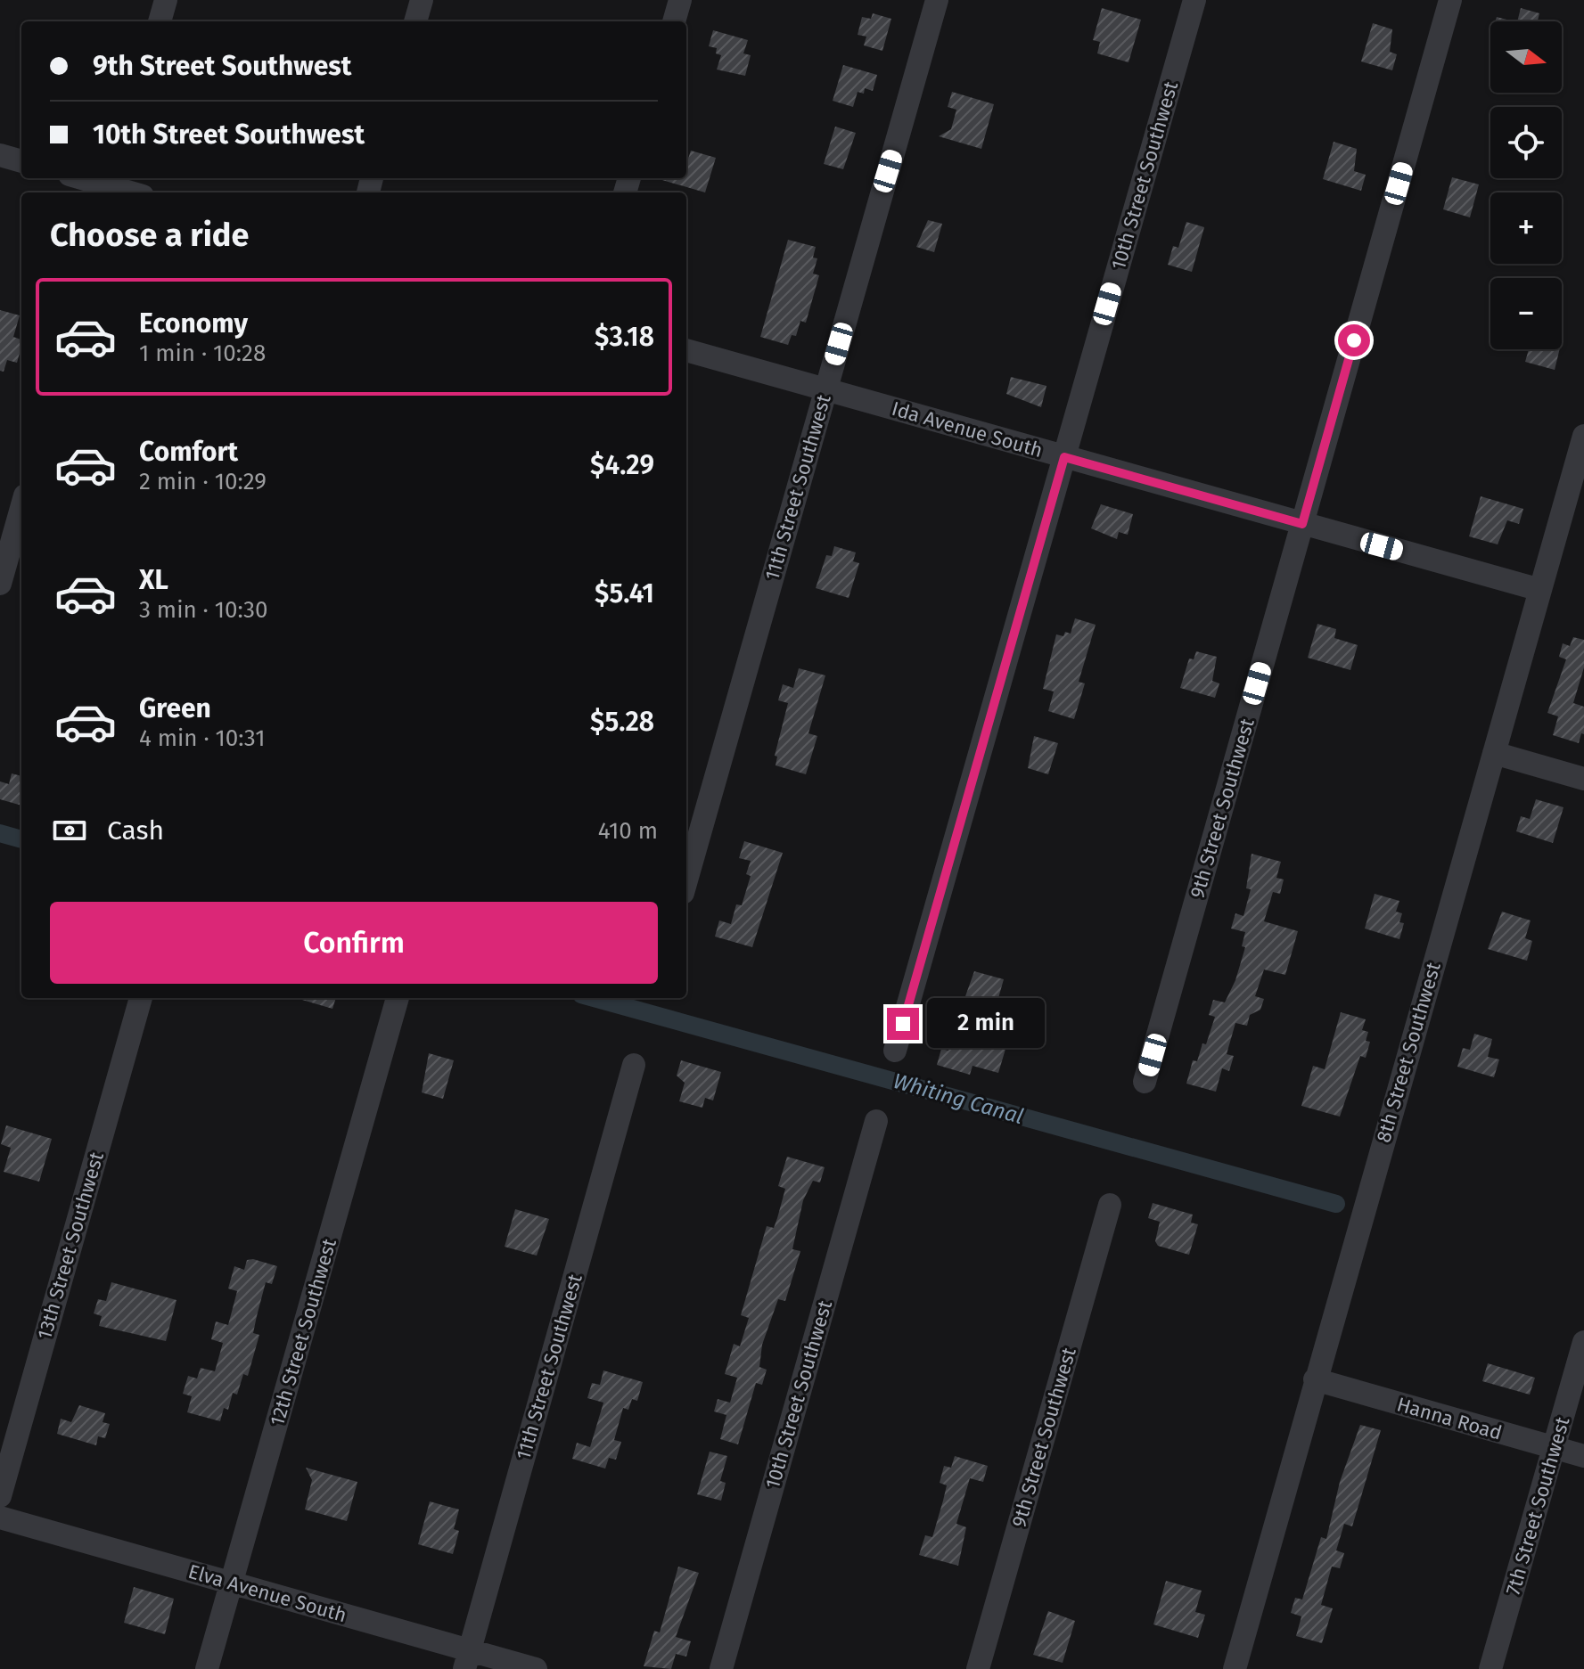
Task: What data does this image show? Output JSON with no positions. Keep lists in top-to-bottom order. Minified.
{"streets":{"street":["10th Street Southwest","Ida Avenue South","11th Street Southwest","9th Street Southwest","8th Street Southwest","13th Street Southwest","12th Street Southwest","Hanna Road","7th Street Southwest","Elva Avenue South"]},"crossings":[["10th Street Southwest","Ida Avenue South"],["Ida Avenue South","11th Street Southwest"],["Ida Avenue South","9th Street Southwest"],["Ida Avenue South","8th Street Southwest"],["11th Street Southwest","Elva Avenue South"],["8th Street Southwest","Hanna Road"],["12th Street Southwest","Elva Avenue South"],["Hanna Road","7th Street Southwest"]],"water":["Whiting Canal"],"north":"right","page":{"map_buttons":["+","−"],"banner":["9th Street Southwest","10th Street Southwest"],"heading":"Choose a ride","list":[{"name":"Economy","note":"1 min · 10:28","value":"$3.18"},{"name":"Comfort","note":"2 min · 10:29","value":"$4.29"},{"name":"XL","note":"3 min · 10:30","value":"$5.41"},{"name":"Green","note":"4 min · 10:31","value":"$5.28"}],"pay":["Cash","410 m"],"buttons":"Confirm","bubble":"2 min"}}
